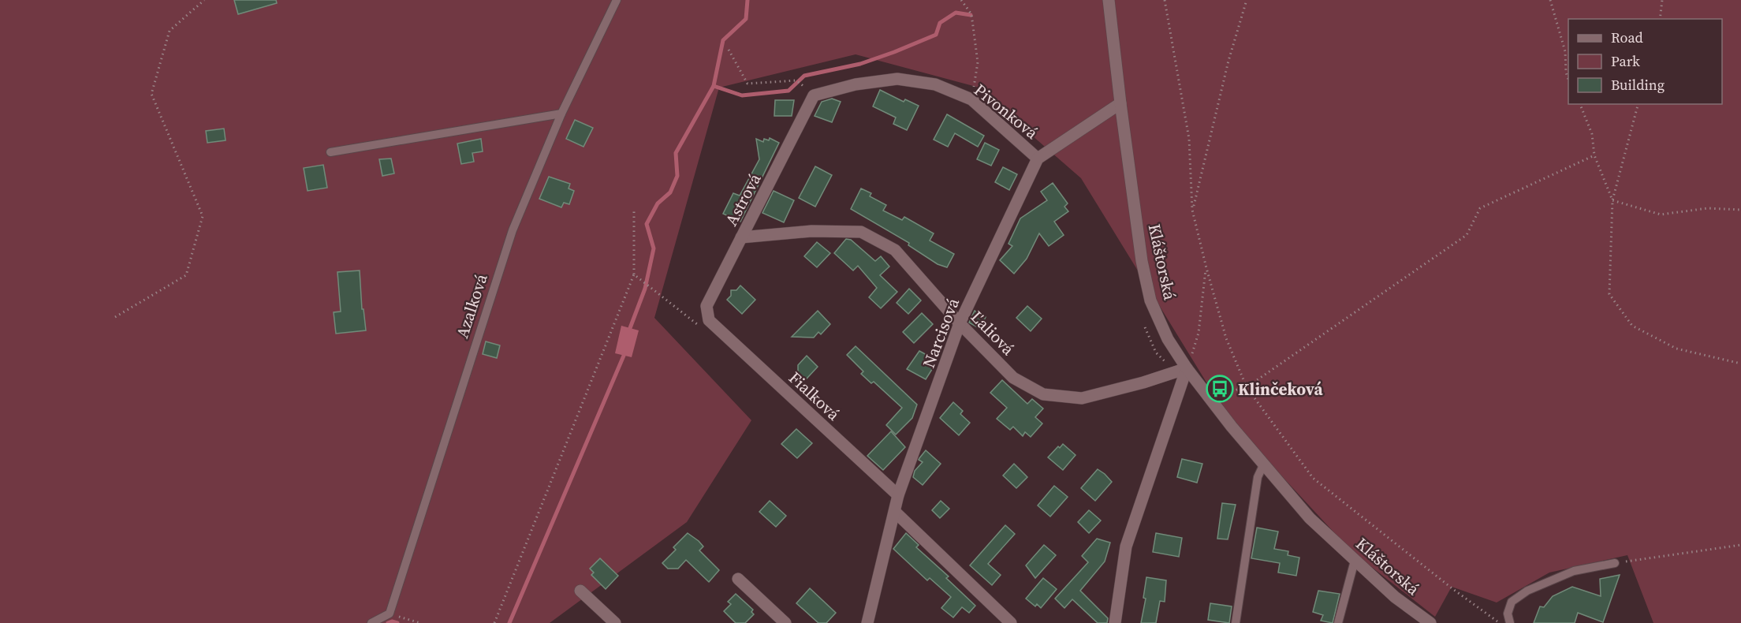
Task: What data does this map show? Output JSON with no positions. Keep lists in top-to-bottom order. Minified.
{"streets":{"street":["Pivonková","Astrová","Kláštorská","Narcisová","Ľaliová","Fialková"],"lane":["Azalková"]},"crossings":[["Pivonková","Astrová"],["Pivonková","Narcisová"],["Astrová","Ľaliová"],["Astrová","Fialková"],["Kláštorská","Ľaliová"],["Narcisová","Ľaliová"],["Narcisová","Fialková"]],"places":{"bus stop":["Klinčeková"]},"legend":["Road","Park","Building"]}
